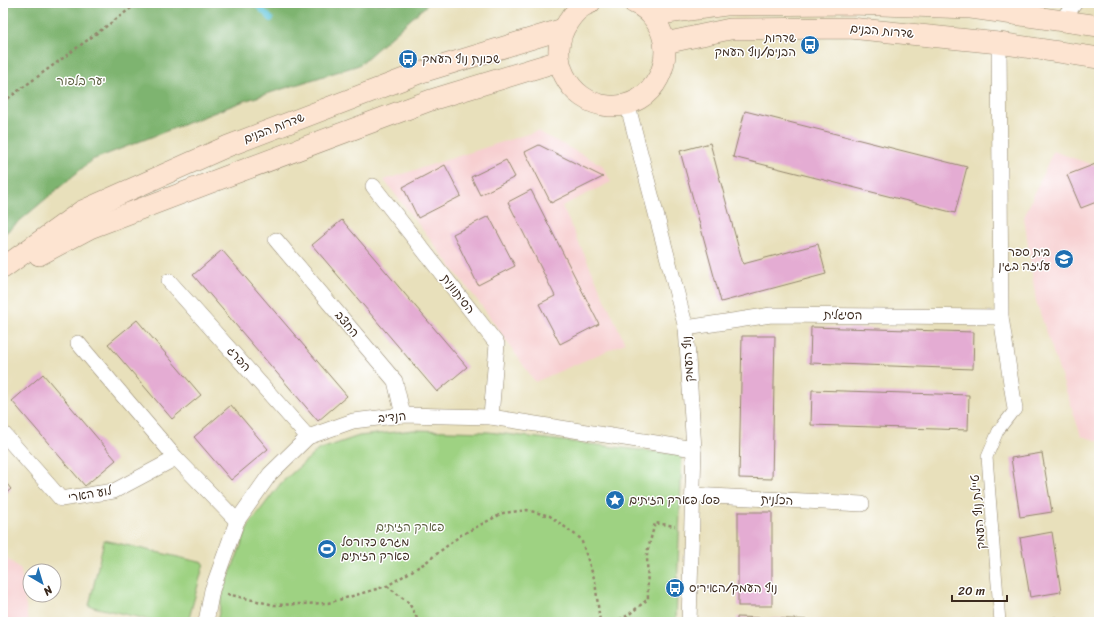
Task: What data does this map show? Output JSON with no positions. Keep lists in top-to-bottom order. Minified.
{"streets":{"main road":["שדרות הבנים"],"street":["הסיתוונית","הסיגלית","החצב","הפרג","נוף העמק","הנדיב","לוע הארי","הכלנית","טיילת נוף העמק"]},"crossings":[["הסיתוונית","הנדיב"],["הסיגלית","נוף העמק"],["החצב","הנדיב"],["הפרג","הנדיב"],["נוף העמק","הנדיב"],["נוף העמק","הכלנית"]],"parks":["יער בלפור","פארק הזיתים"],"places":{"bus stop":["שדרות הבנים/נוף העמק","שכונת נוף העמק","נוף העמק/האיריס"],"school or university":["בית ספר עליזה בגין"],"place":["פסל פארק הזיתים"],"sports":["מגרש כדורסל פארק הזיתים"]},"scale_bar":"20 m","north":"bottom right"}
